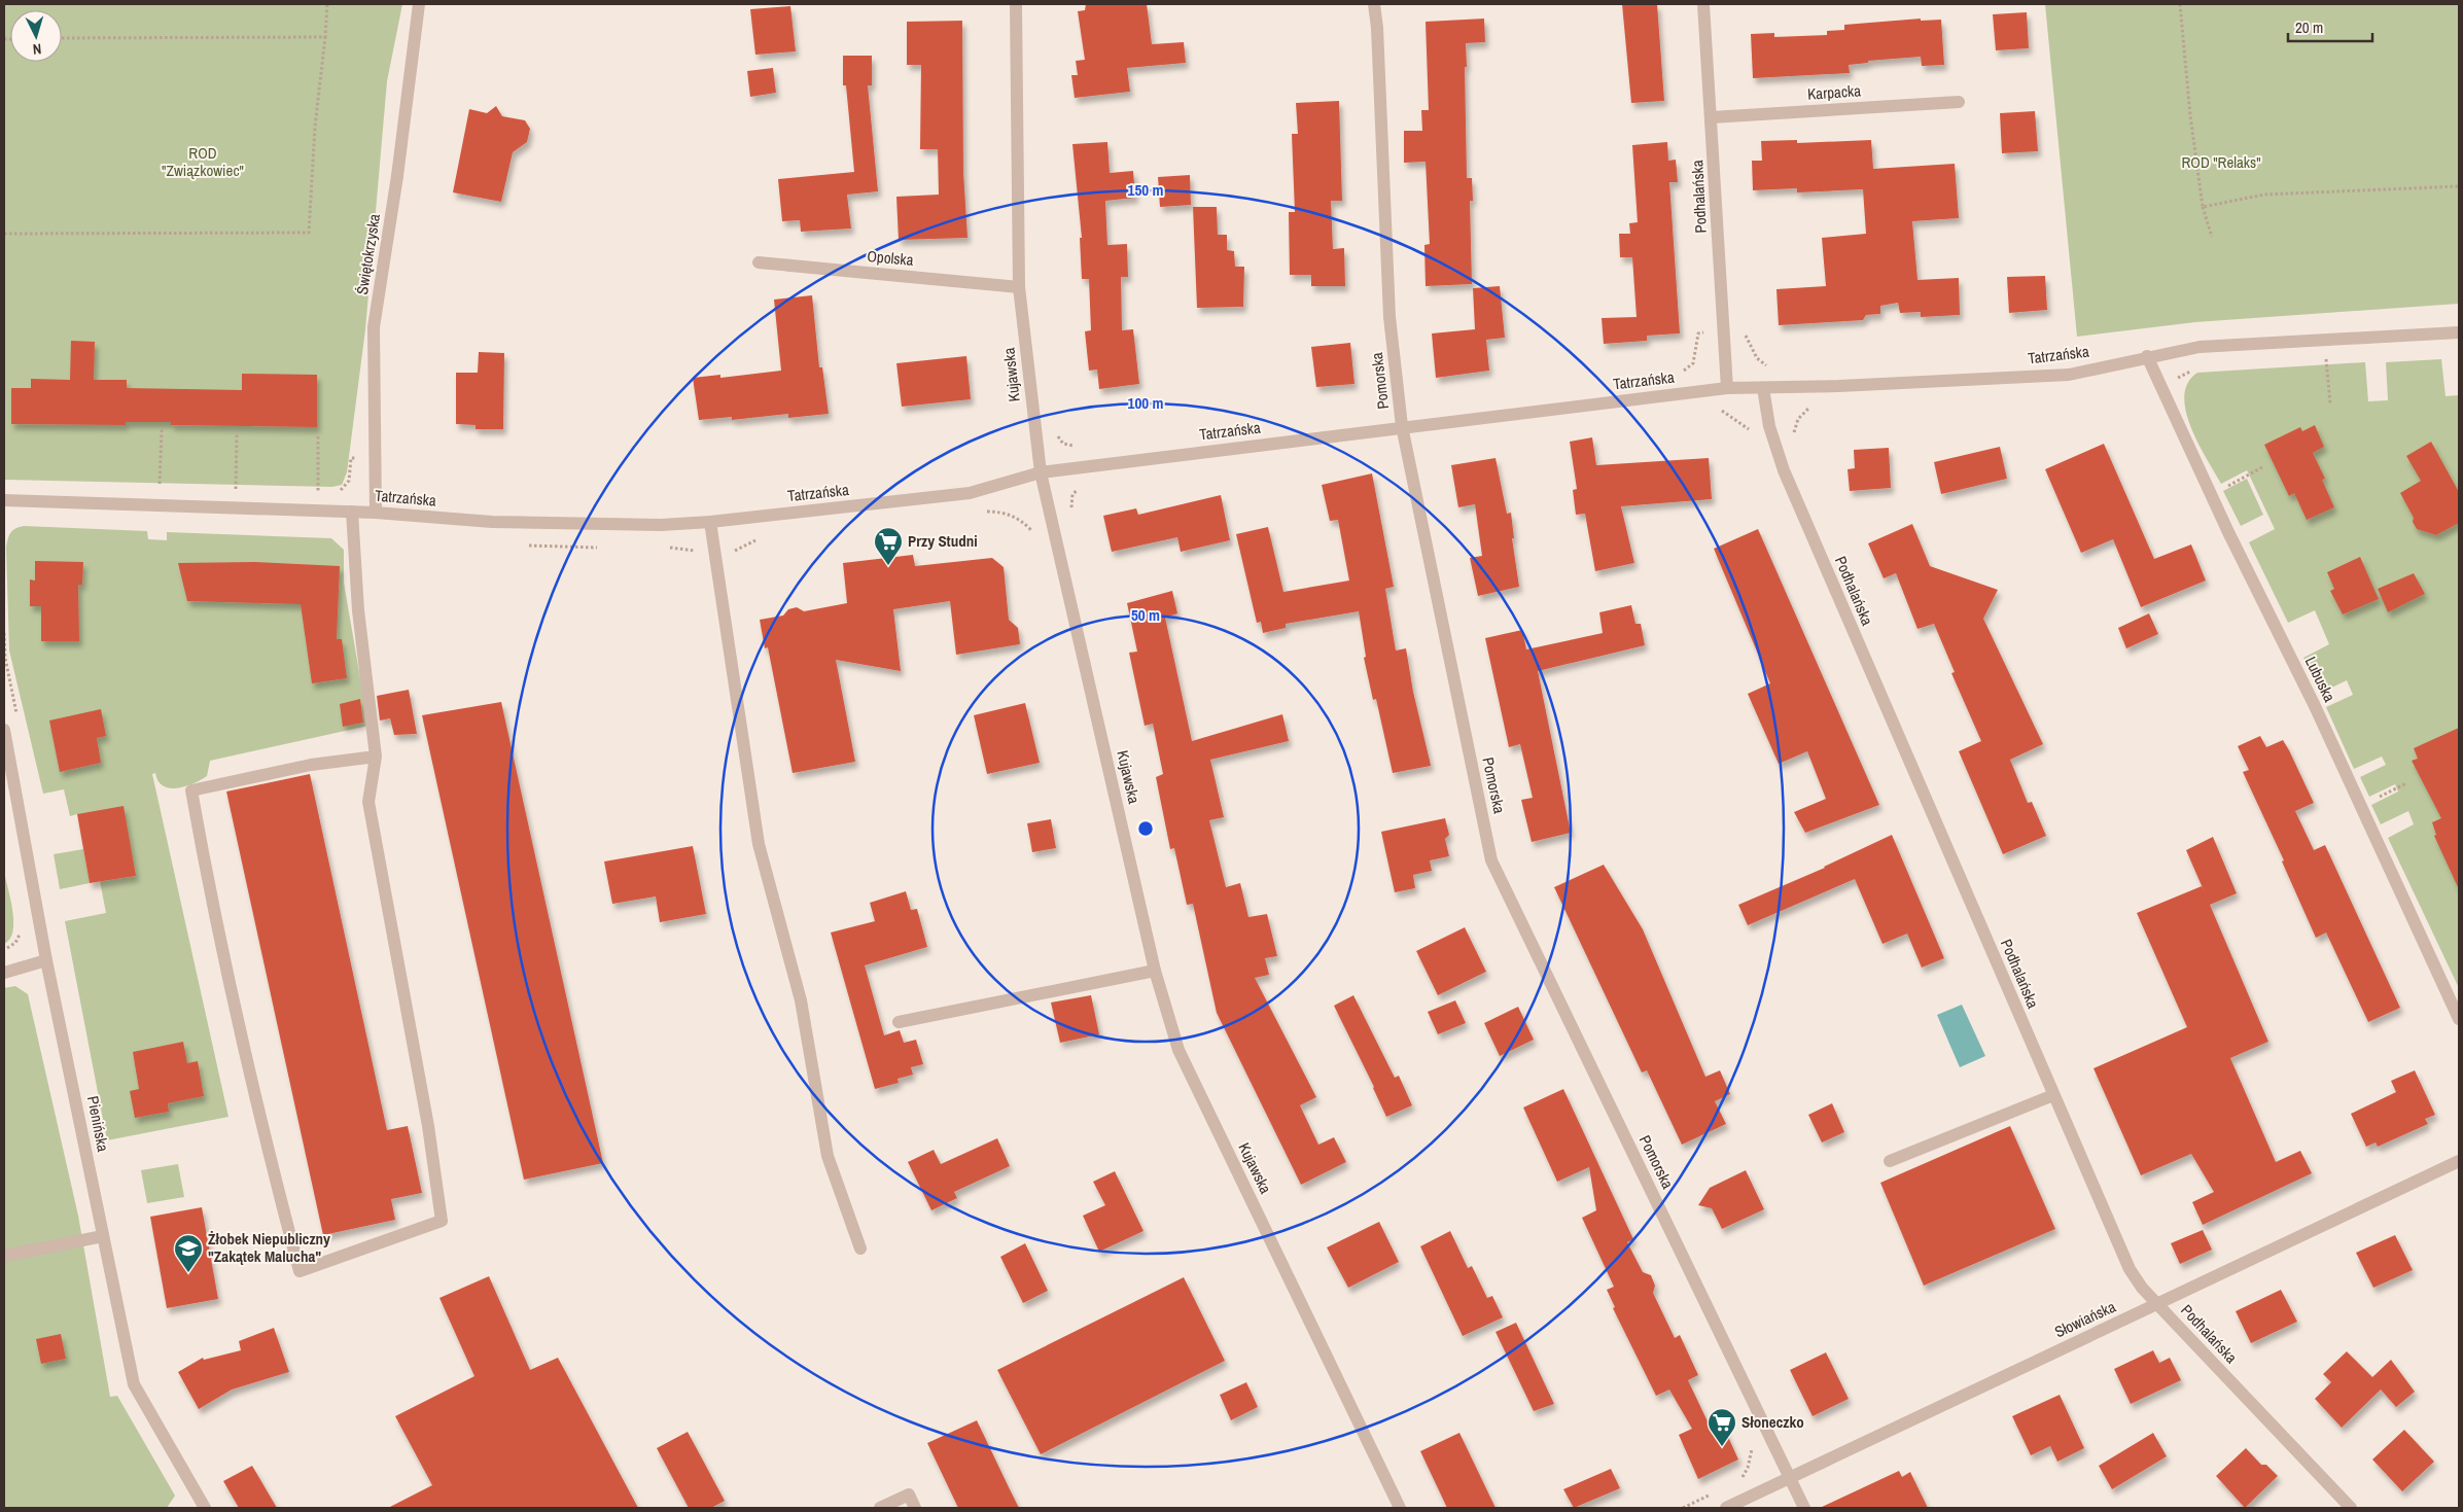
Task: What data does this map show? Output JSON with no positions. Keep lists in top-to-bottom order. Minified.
{"streets":{"street":["Karpacka","Podhalańska","Świętokrzyska","Opolska","Tatrzańska","Kujawska","Pomorska","Lubuska","Pienińska","Słowiańska"]},"crossings":[["Karpacka","Podhalańska"],["Podhalańska","Tatrzańska"],["Podhalańska","Słowiańska"],["Świętokrzyska","Tatrzańska"],["Opolska","Kujawska"],["Tatrzańska","Kujawska"],["Tatrzańska","Pomorska"],["Tatrzańska","Lubuska"],["Pomorska","Słowiańska"]],"parks":["ROD \"Związkowiec\"","ROD \"Relaks\""],"places":{"supermarket":["Przy Studni","Słoneczko"],"school or university":["Żłobek Niepubliczny \"Zakątek Malucha\""]},"scale_bar":"20 m","north":"bottom","rings":["150 m","100 m","50 m"]}
